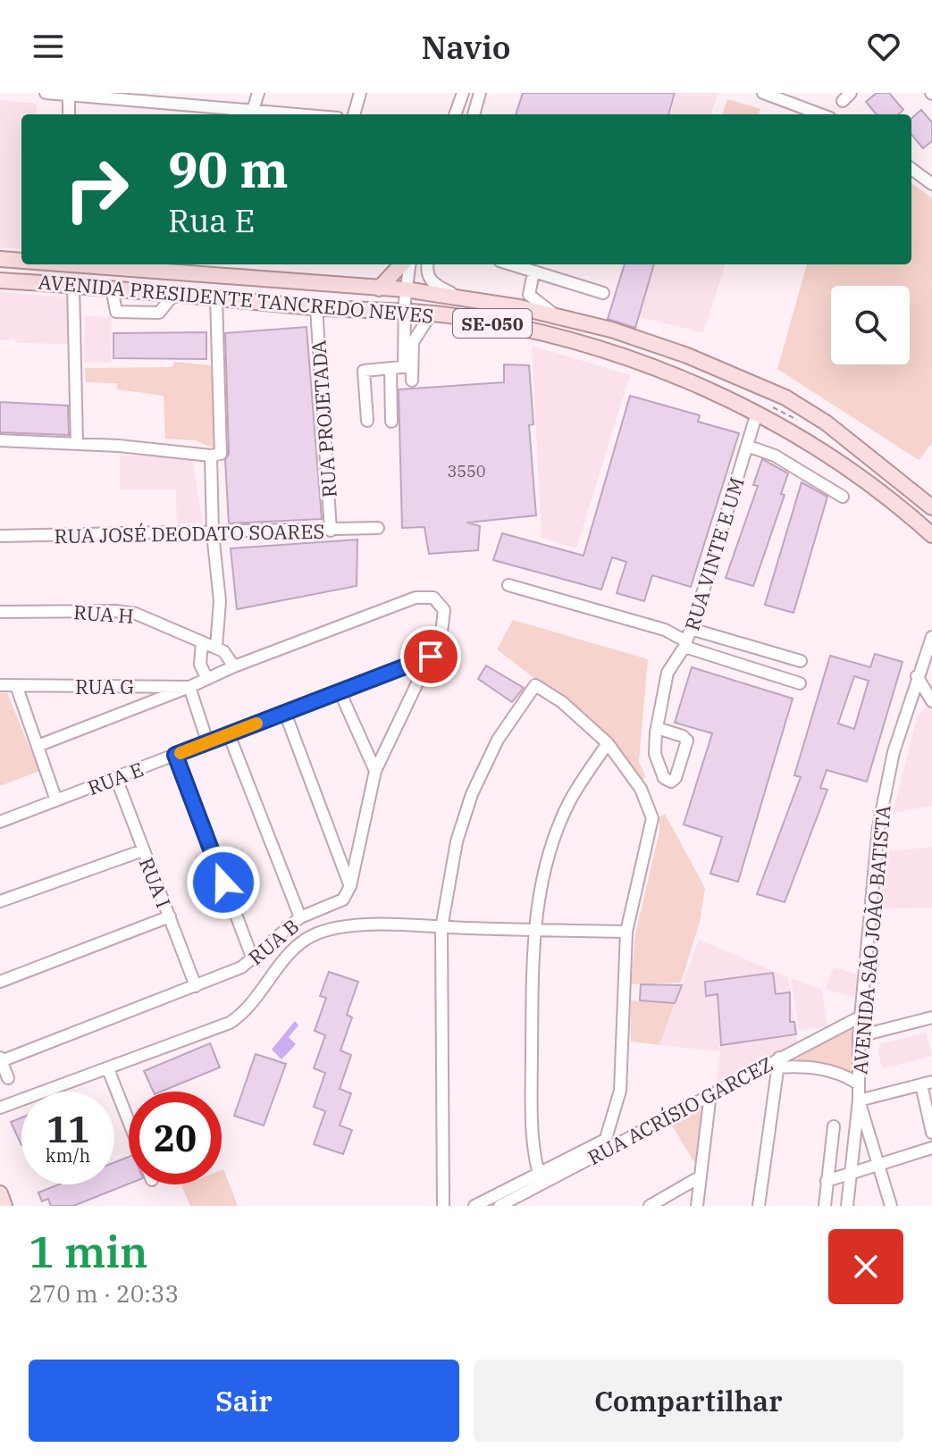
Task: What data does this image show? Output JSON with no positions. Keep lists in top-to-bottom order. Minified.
{"streets":{"main road":["AVENIDA PRESIDENTE TANCREDO NEVES","SE-050"],"street":["RUA PROJETADA","RUA JOSÉ DEODATO SOARES","RUA VINTE E UM","RUA H","RUA G","RUA E","RUA I","AVENIDA SÃO JOÃO BATISTA","RUA B","RUA ACRÍSIO GARCEZ"]},"crossings":[["AVENIDA PRESIDENTE TANCREDO NEVES","RUA PROJETADA"],["AVENIDA PRESIDENTE TANCREDO NEVES","RUA VINTE E UM"],["RUA PROJETADA","RUA JOSÉ DEODATO SOARES"],["RUA G","RUA E"],["RUA E","RUA I"],["RUA I","RUA B"],["AVENIDA SÃO JOÃO BATISTA","RUA ACRÍSIO GARCEZ"]],"house_numbers":["3550"],"page":{"header":"Navio","turn":["90 m","Rua E"],"speed":"11 km/h","limit":"20","heading":["1 min","270 m · 20:33"],"buttons":["Sair","Compartilhar"]}}
